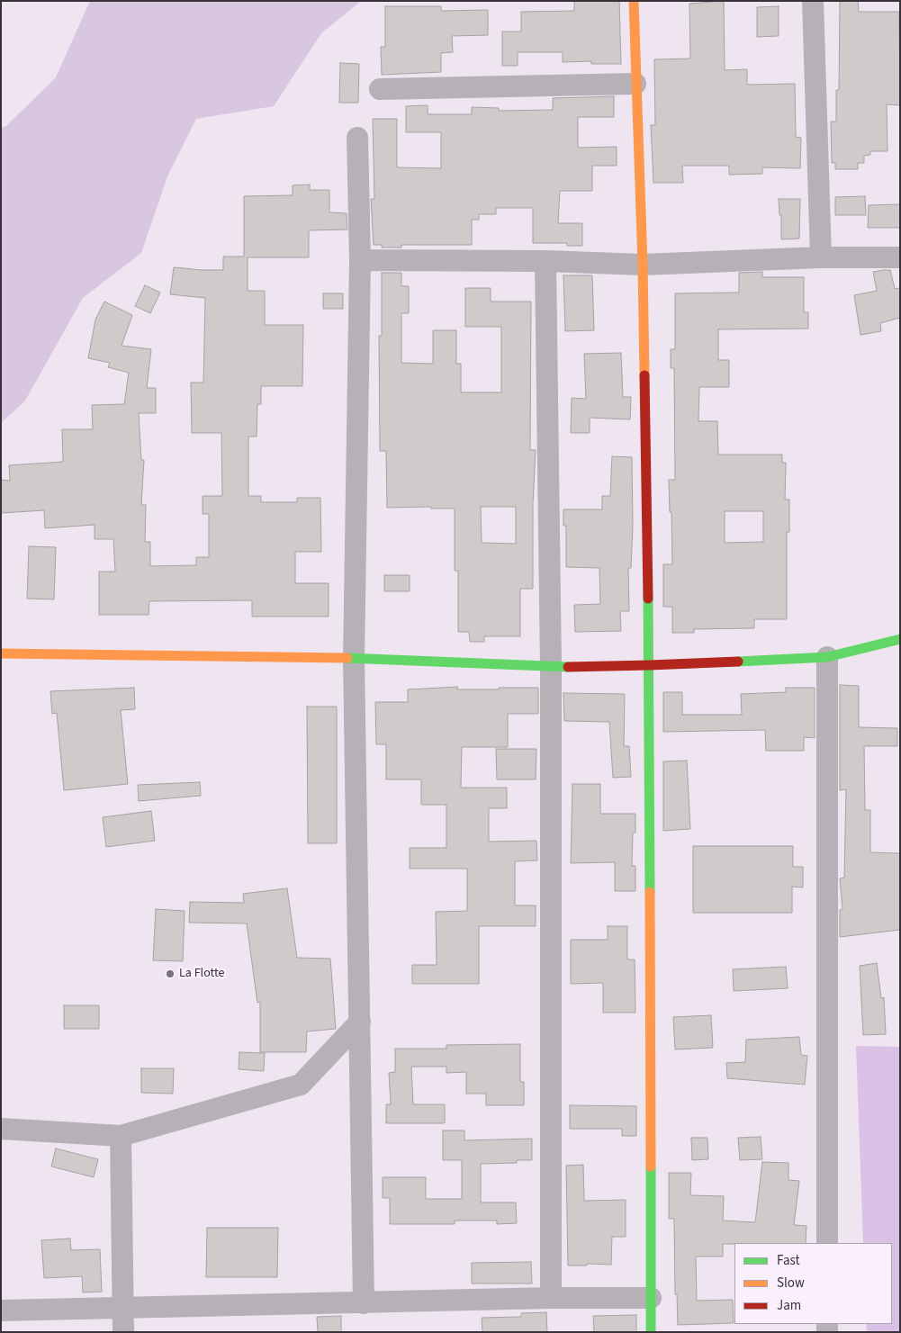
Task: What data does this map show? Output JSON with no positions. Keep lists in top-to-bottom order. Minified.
{"places":["La Flotte"],"legend":["Fast","Slow","Jam"]}
